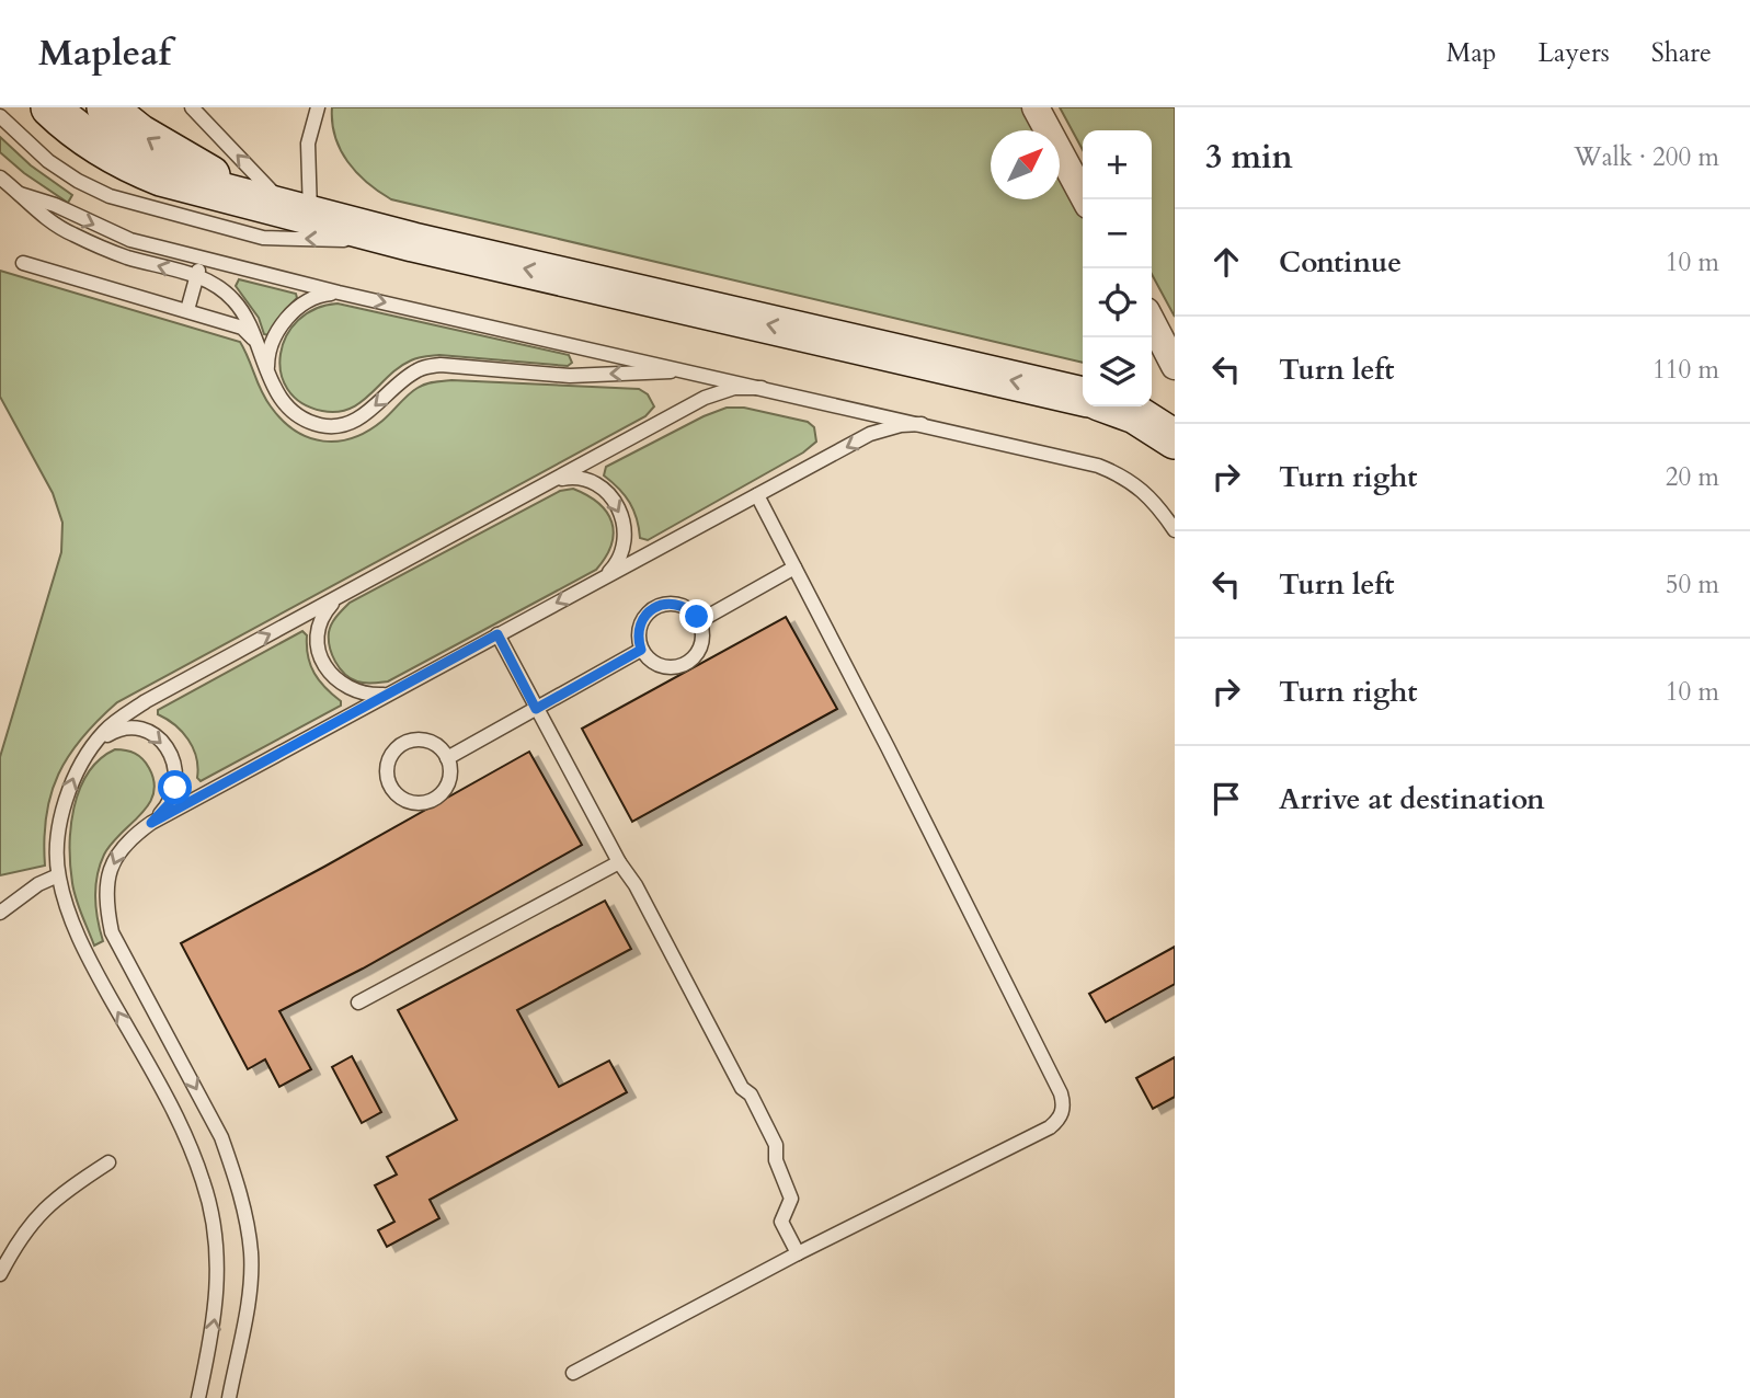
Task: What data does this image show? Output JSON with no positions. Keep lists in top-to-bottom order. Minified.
{"north":"top right","page":{"header":"Mapleaf","nav":["Map","Layers","Share"],"heading":["3 min","Walk · 200 m"],"map_buttons":["+","−"],"list":[["Continue","10 m"],["Turn left","110 m"],["Turn right","20 m"],["Turn left","50 m"],["Turn right","10 m"],"Arrive at destination"]}}
